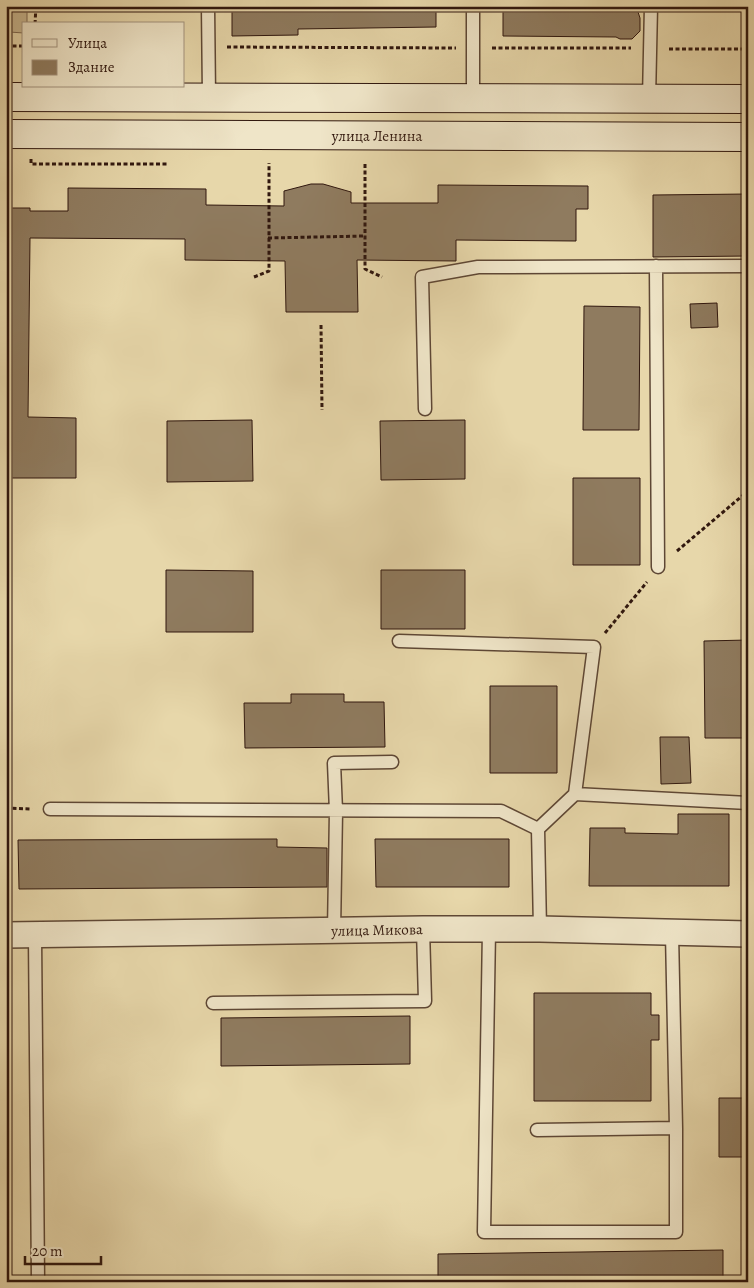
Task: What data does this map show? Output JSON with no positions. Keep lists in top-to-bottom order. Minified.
{"streets":{"street":["улица Ленина","улица Микова"]},"legend":["Улица","Здание"],"scale_bar":"20 m"}
